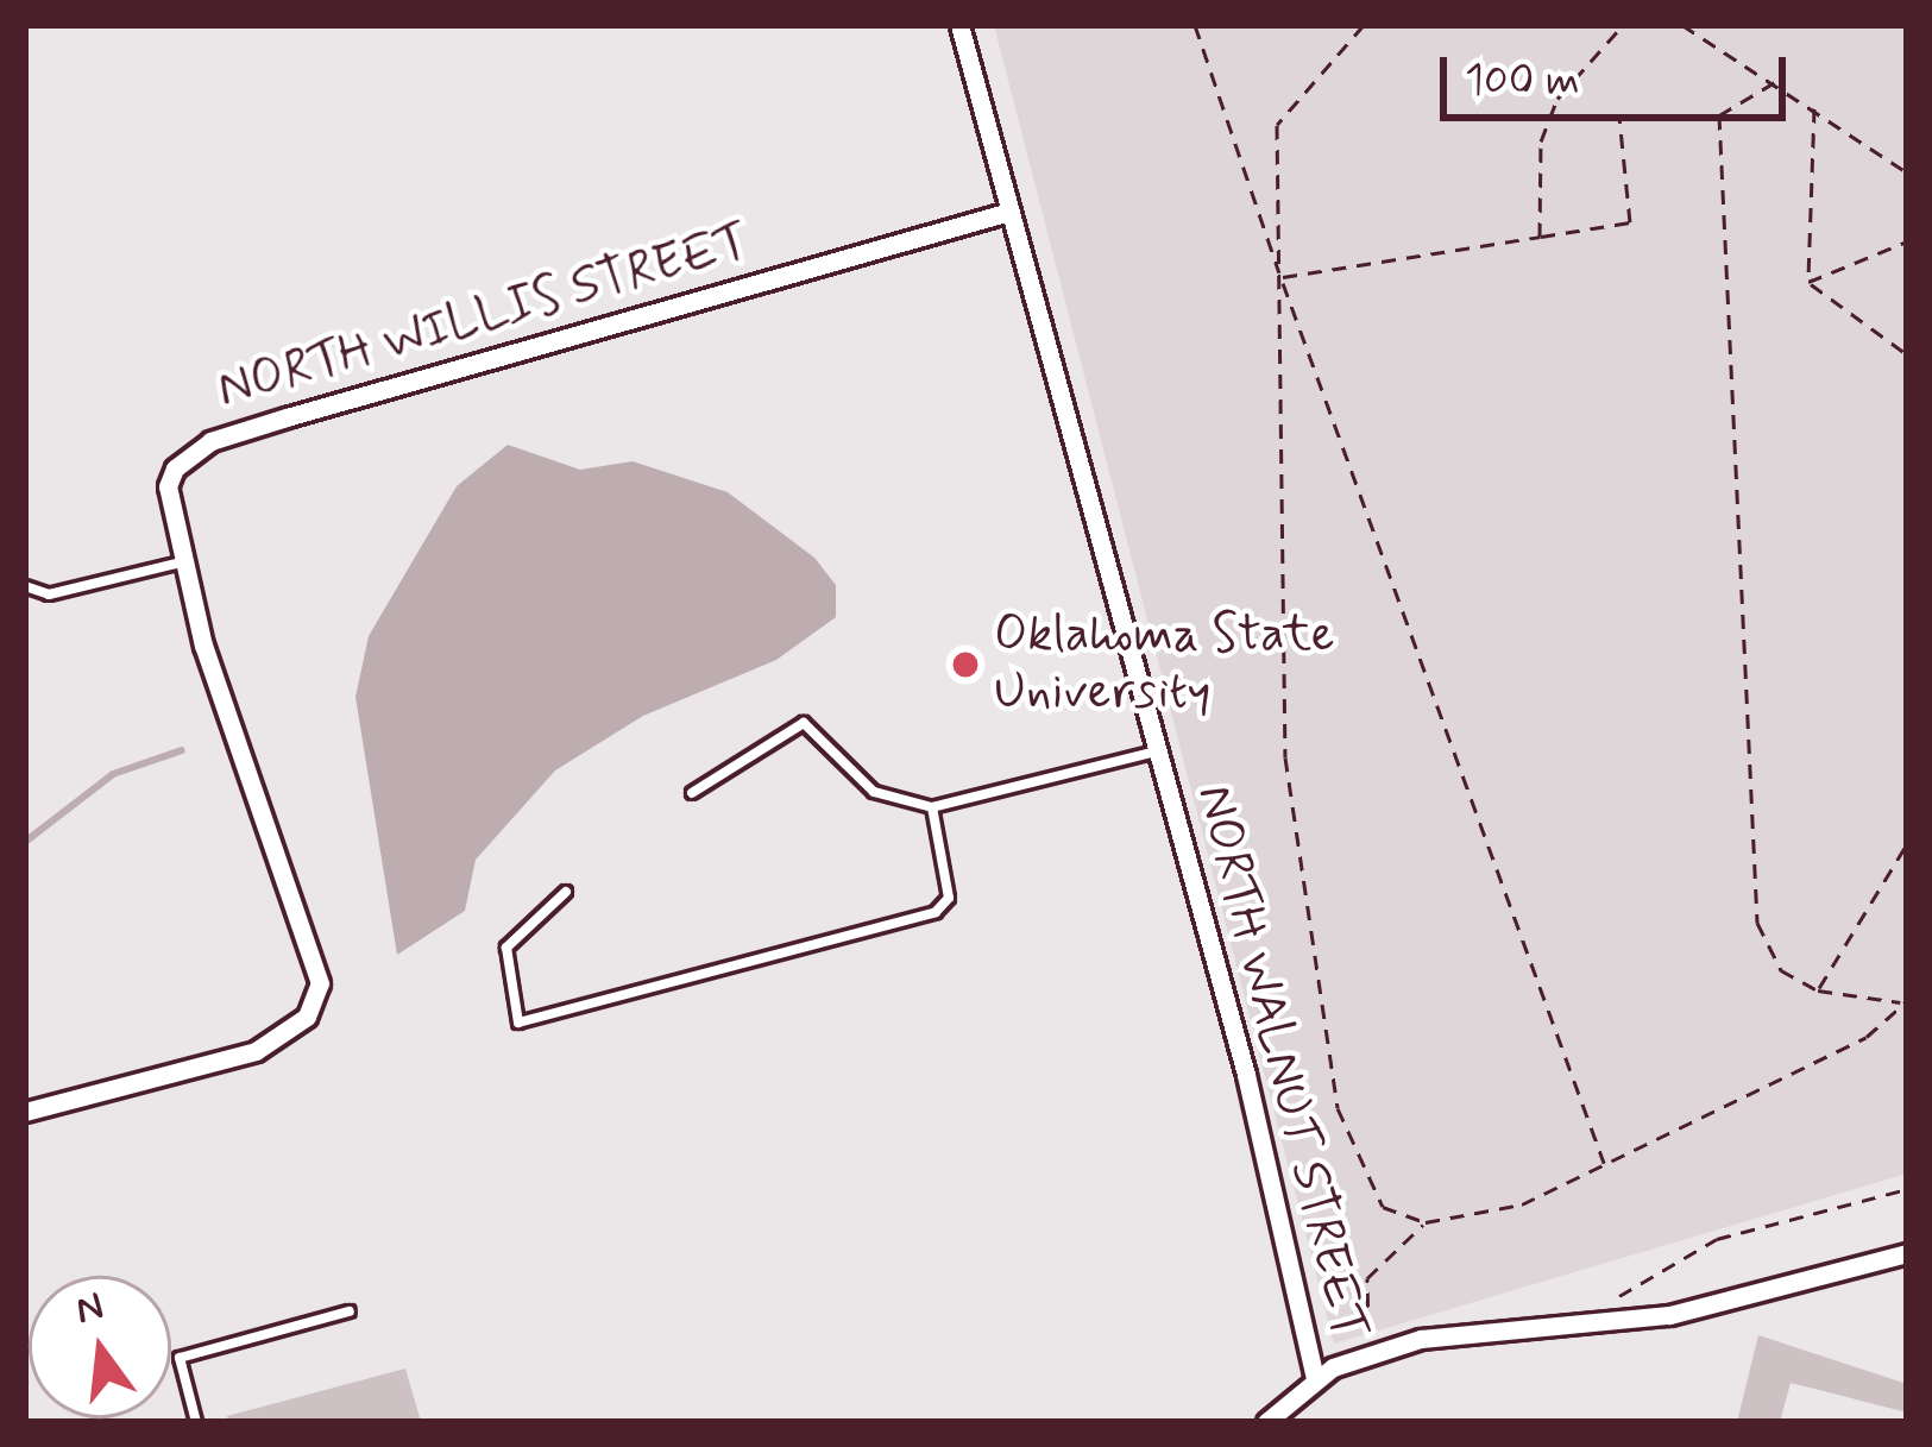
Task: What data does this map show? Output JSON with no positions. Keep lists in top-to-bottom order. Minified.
{"streets":{"street":["NORTH WILLIS STREET","NORTH WALNUT STREET"]},"crossings":[["NORTH WILLIS STREET","NORTH WALNUT STREET"]],"places":["Oklahoma State University"],"scale_bar":"100 m","north":"top"}
